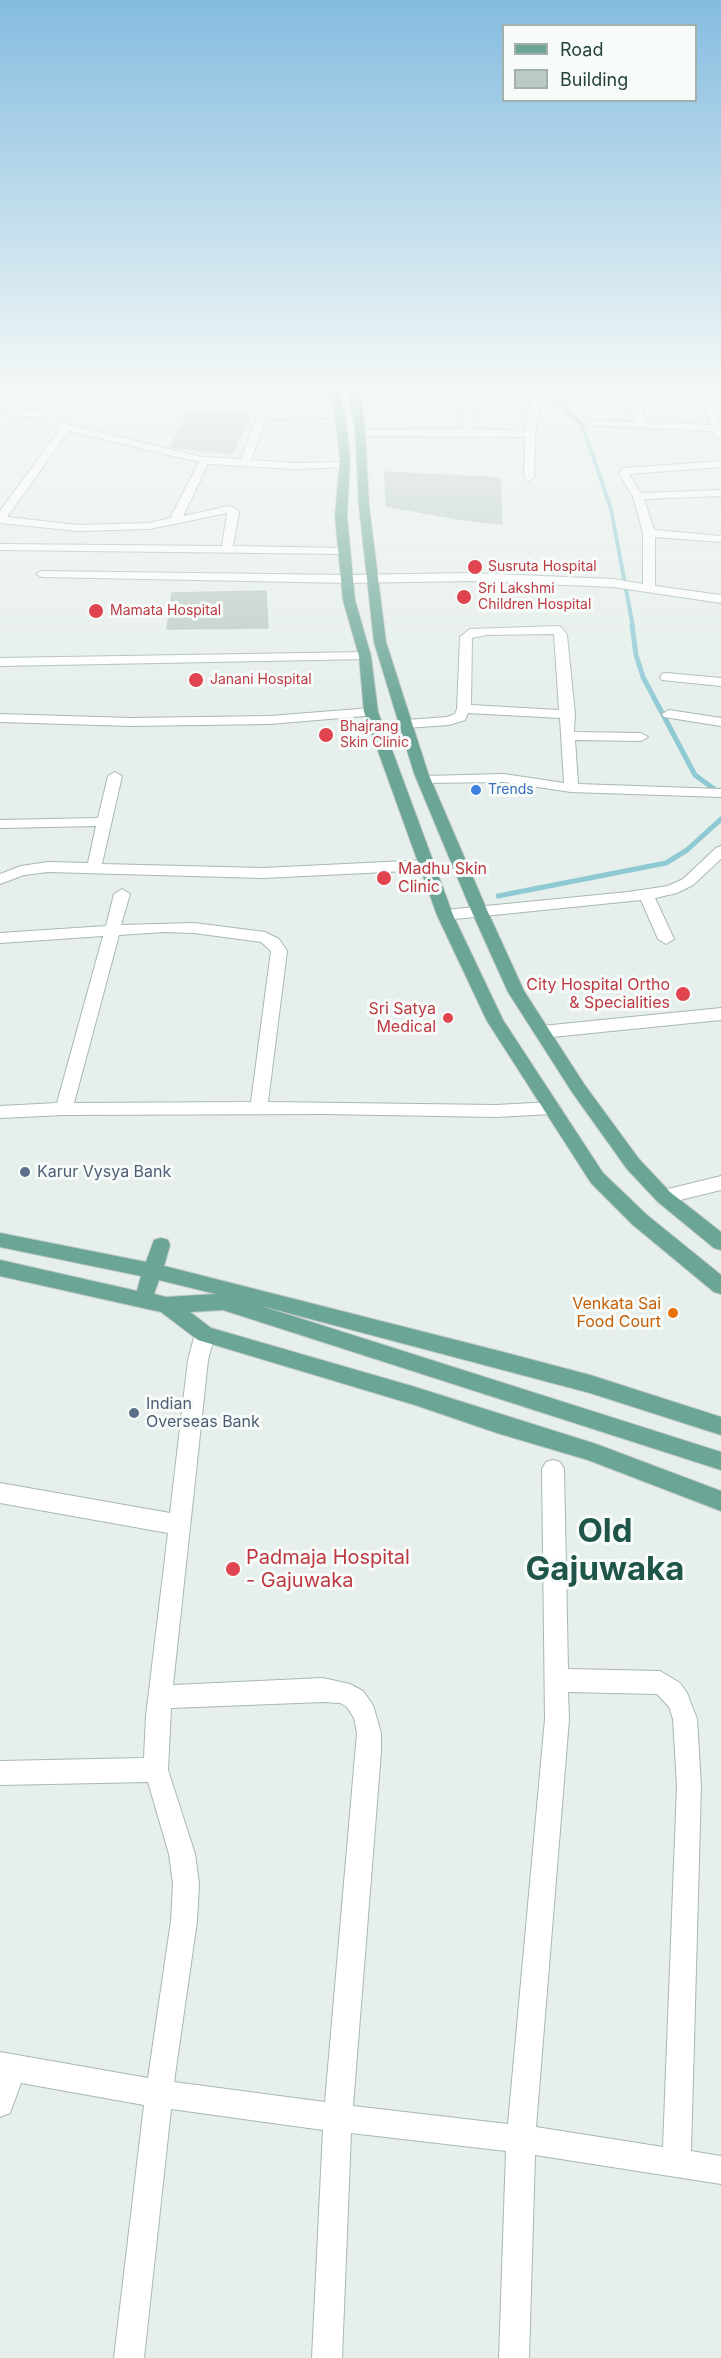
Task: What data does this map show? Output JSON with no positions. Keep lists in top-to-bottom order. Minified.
{"districts":["Old Gajuwaka"],"places":["Susruta Hospital","Sri Lakshmi Children Hospital","Mamata Hospital","Janani Hospital","Bhajrang Skin Clinic","Trends","Madhu Skin Clinic","City Hospital Ortho & Specialities","Sri Satya Medical","Karur Vysya Bank","Venkata Sai Food Court","Indian Overseas Bank","Padmaja Hospital - Gajuwaka"],"legend":["Road","Building"]}
